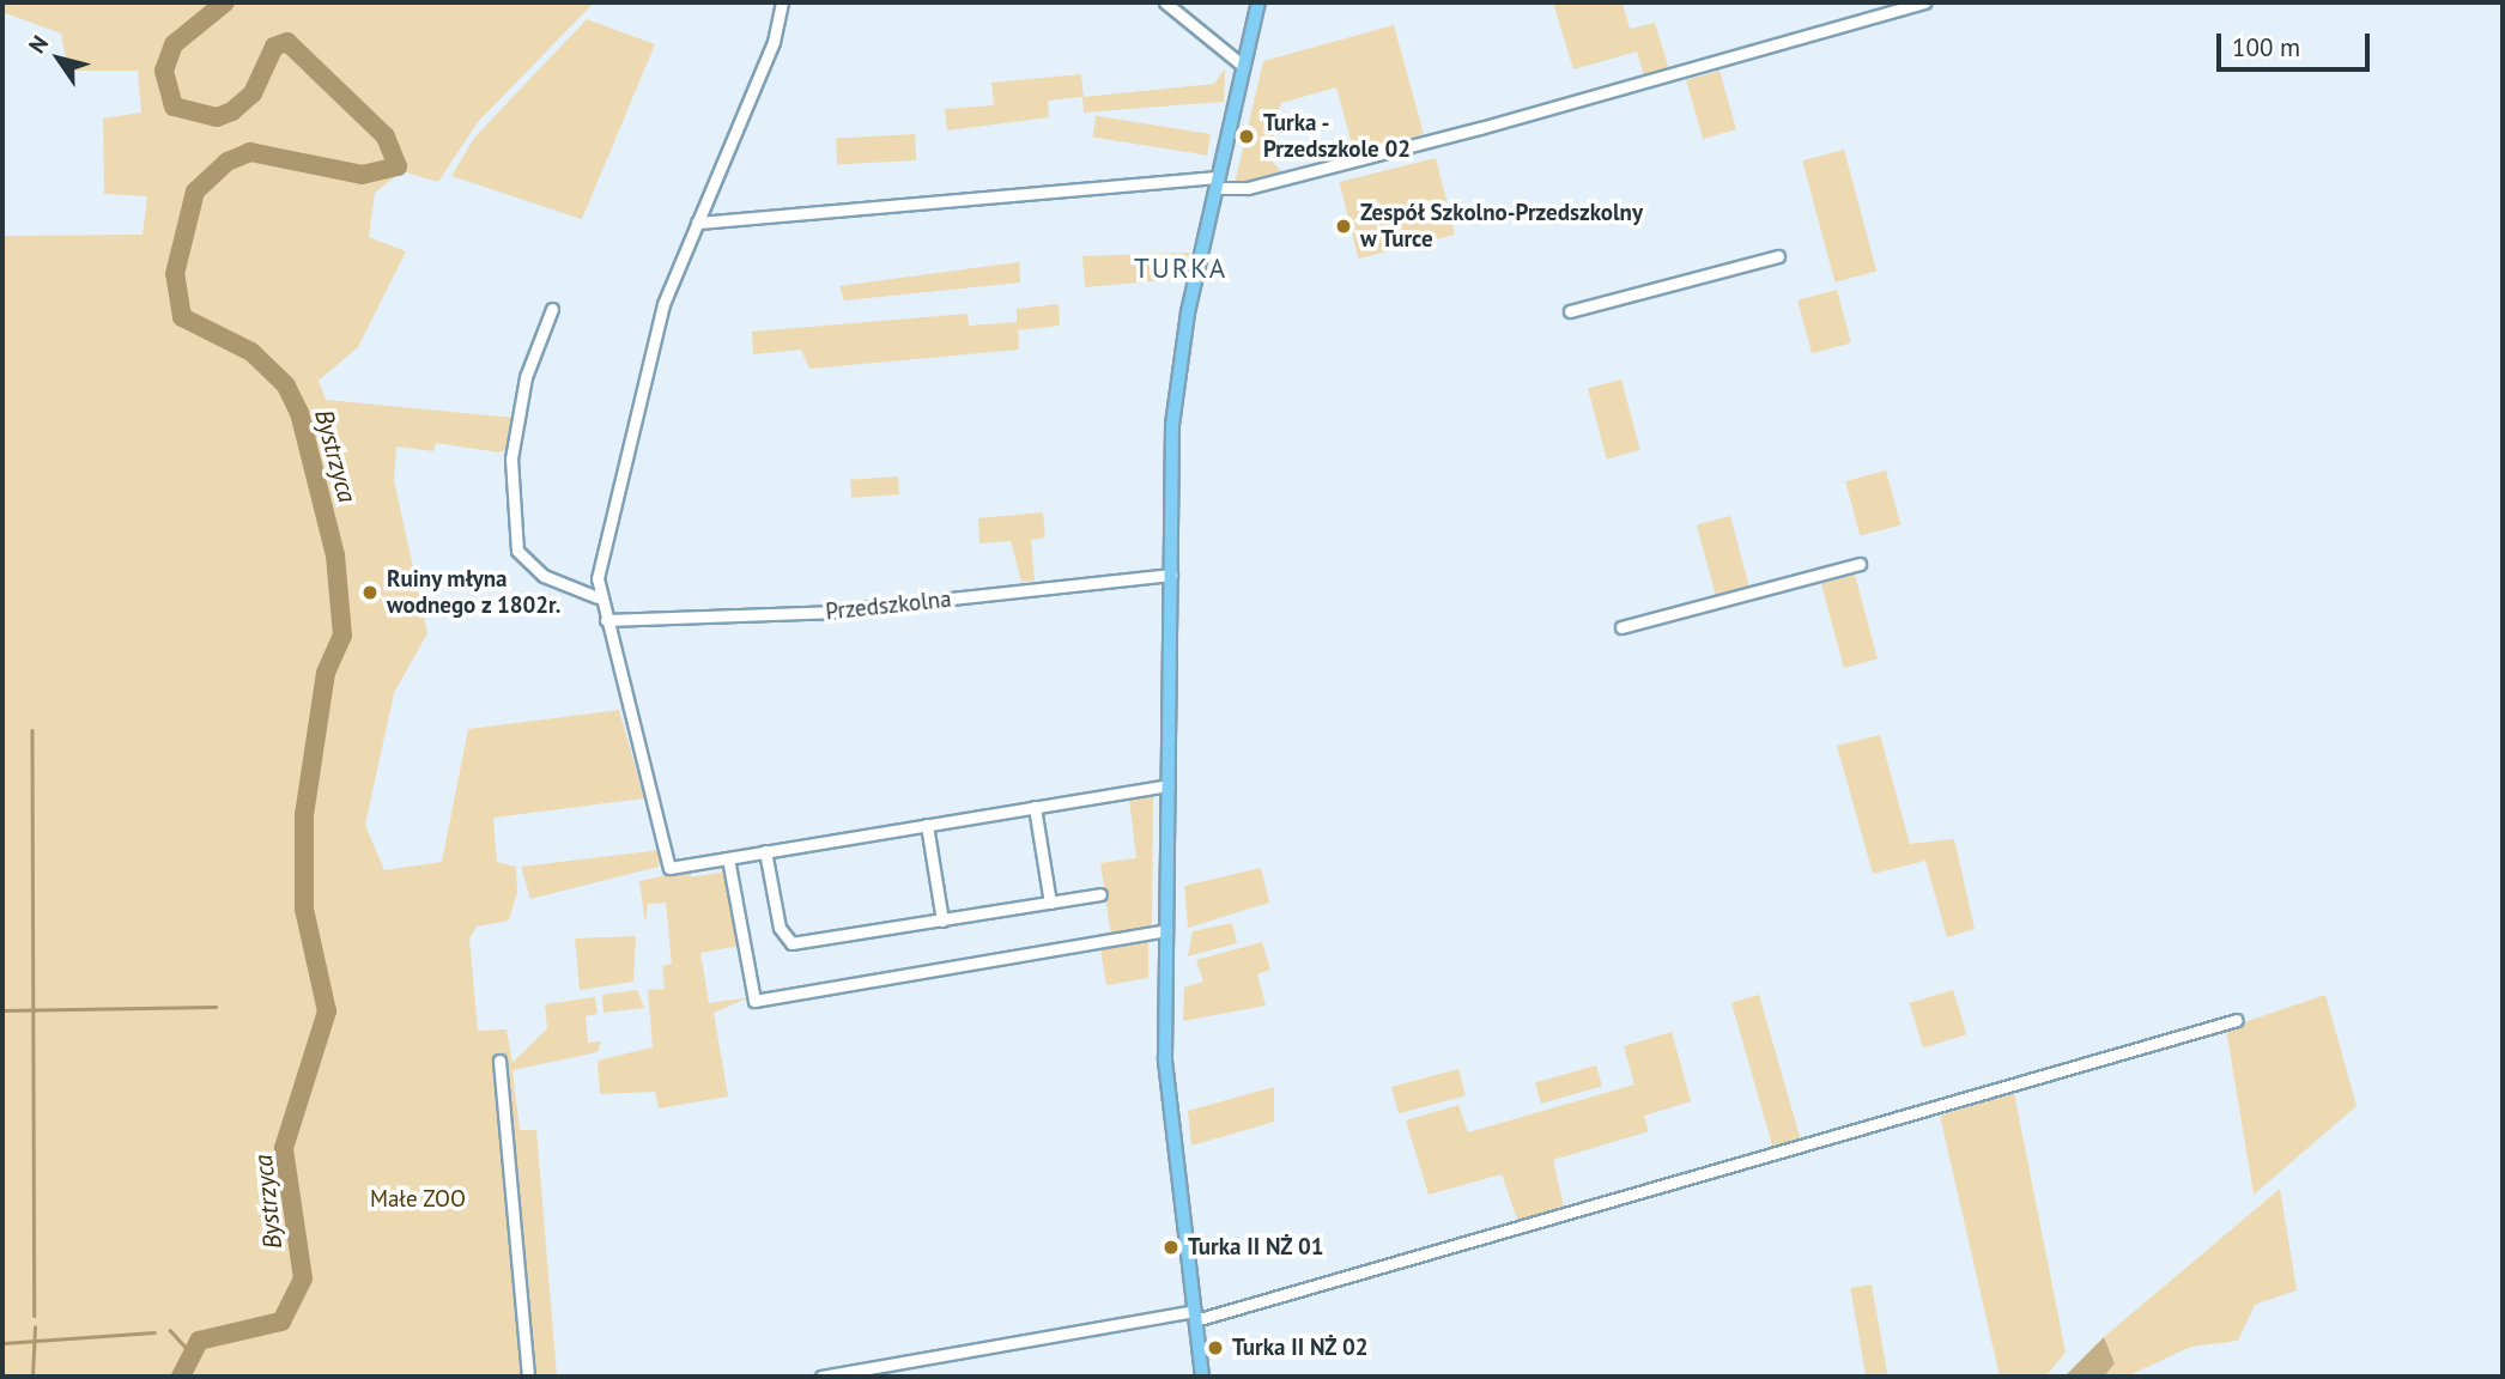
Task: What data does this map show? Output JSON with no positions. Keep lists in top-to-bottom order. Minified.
{"streets":{"street":["Przedszkolna"]},"districts":["TURKA"],"water":["Bystrzyca"],"parks":["Małe ZOO"],"places":["Turka - Przedszkole 02","Zespół Szkolno-Przedszkolny w Turce","Ruiny młyna wodnego z 1802r.","Turka II NŻ 01","Turka II NŻ 02"],"scale_bar":"100 m","north":"top left"}
